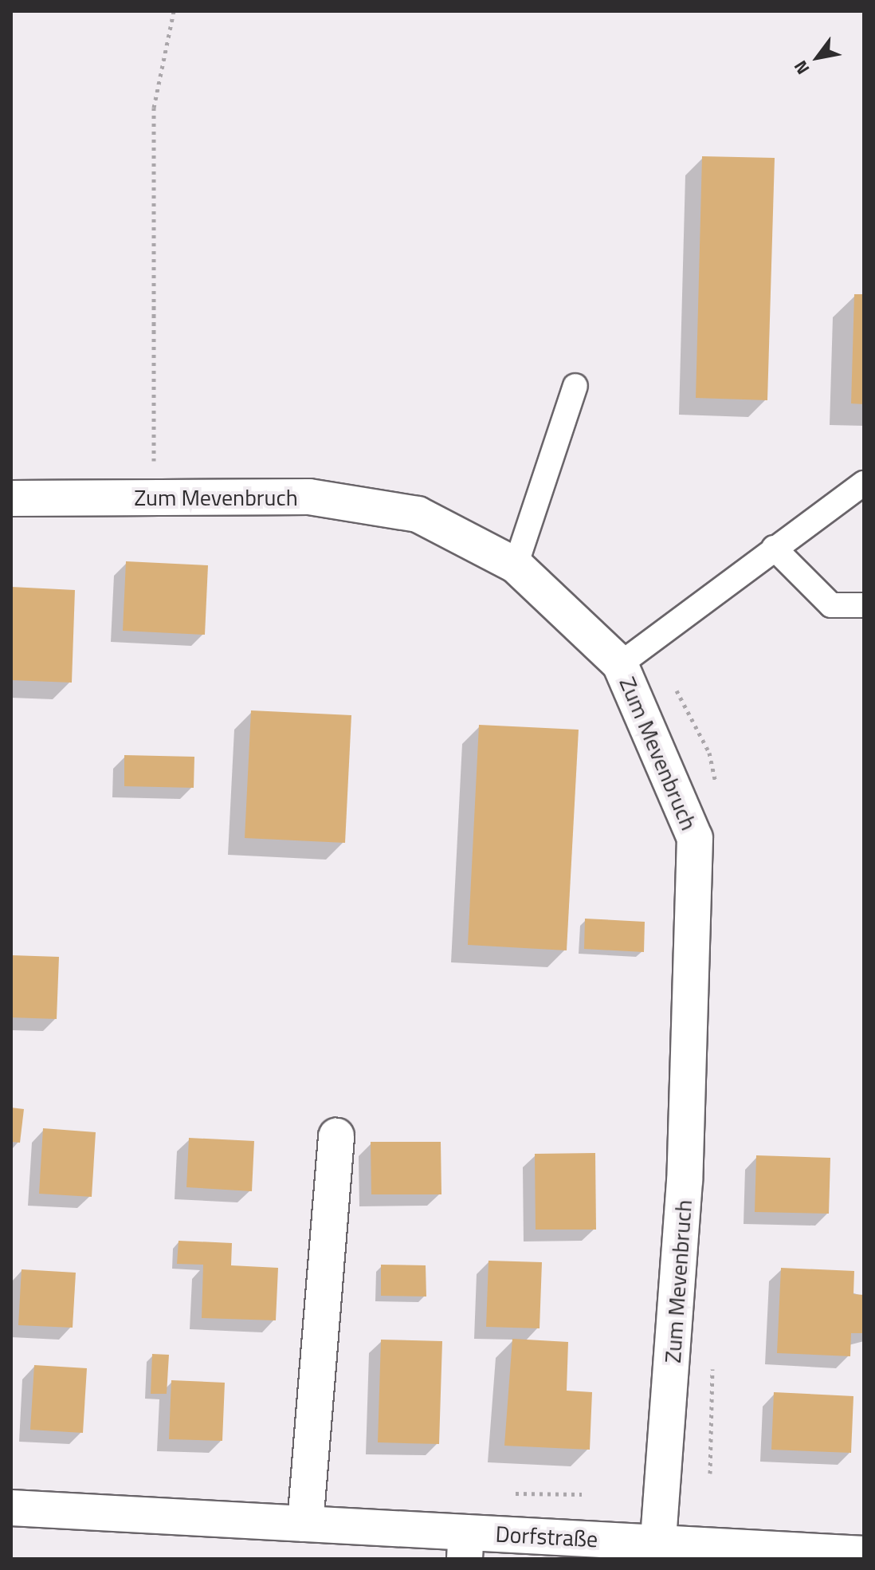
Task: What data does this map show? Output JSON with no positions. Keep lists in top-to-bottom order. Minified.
{"streets":{"street":["Zum Mevenbruch","Dorfstraße"]},"crossings":[["Zum Mevenbruch","Dorfstraße"]],"north":"bottom left"}
